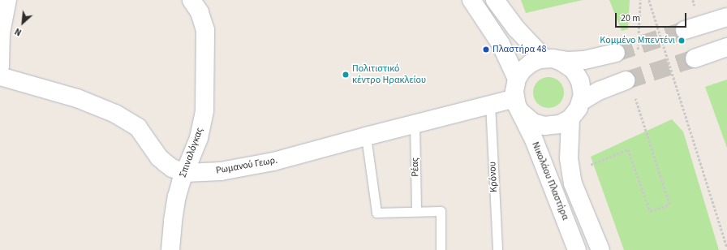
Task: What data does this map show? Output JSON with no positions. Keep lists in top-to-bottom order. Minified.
{"streets":{"street":["Σπιναλόγκας","Ρωμανού Γεωρ.","Νικολάου Πλαστήρα"],"lane":["Ρέας","Κρόνου"]},"crossings":[["Σπιναλόγκας","Ρωμανού Γεωρ."],["Ρωμανού Γεωρ.","Ρέας"],["Ρωμανού Γεωρ.","Κρόνου"],["Ρωμανού Γεωρ.","Νικολάου Πλαστήρα"]],"places":["Κομμένο Μπεντένι","Πλαστήρα 48","Πολιτιστικό κέντρο Ηρακλείου"],"scale_bar":"20 m","north":"bottom left"}
